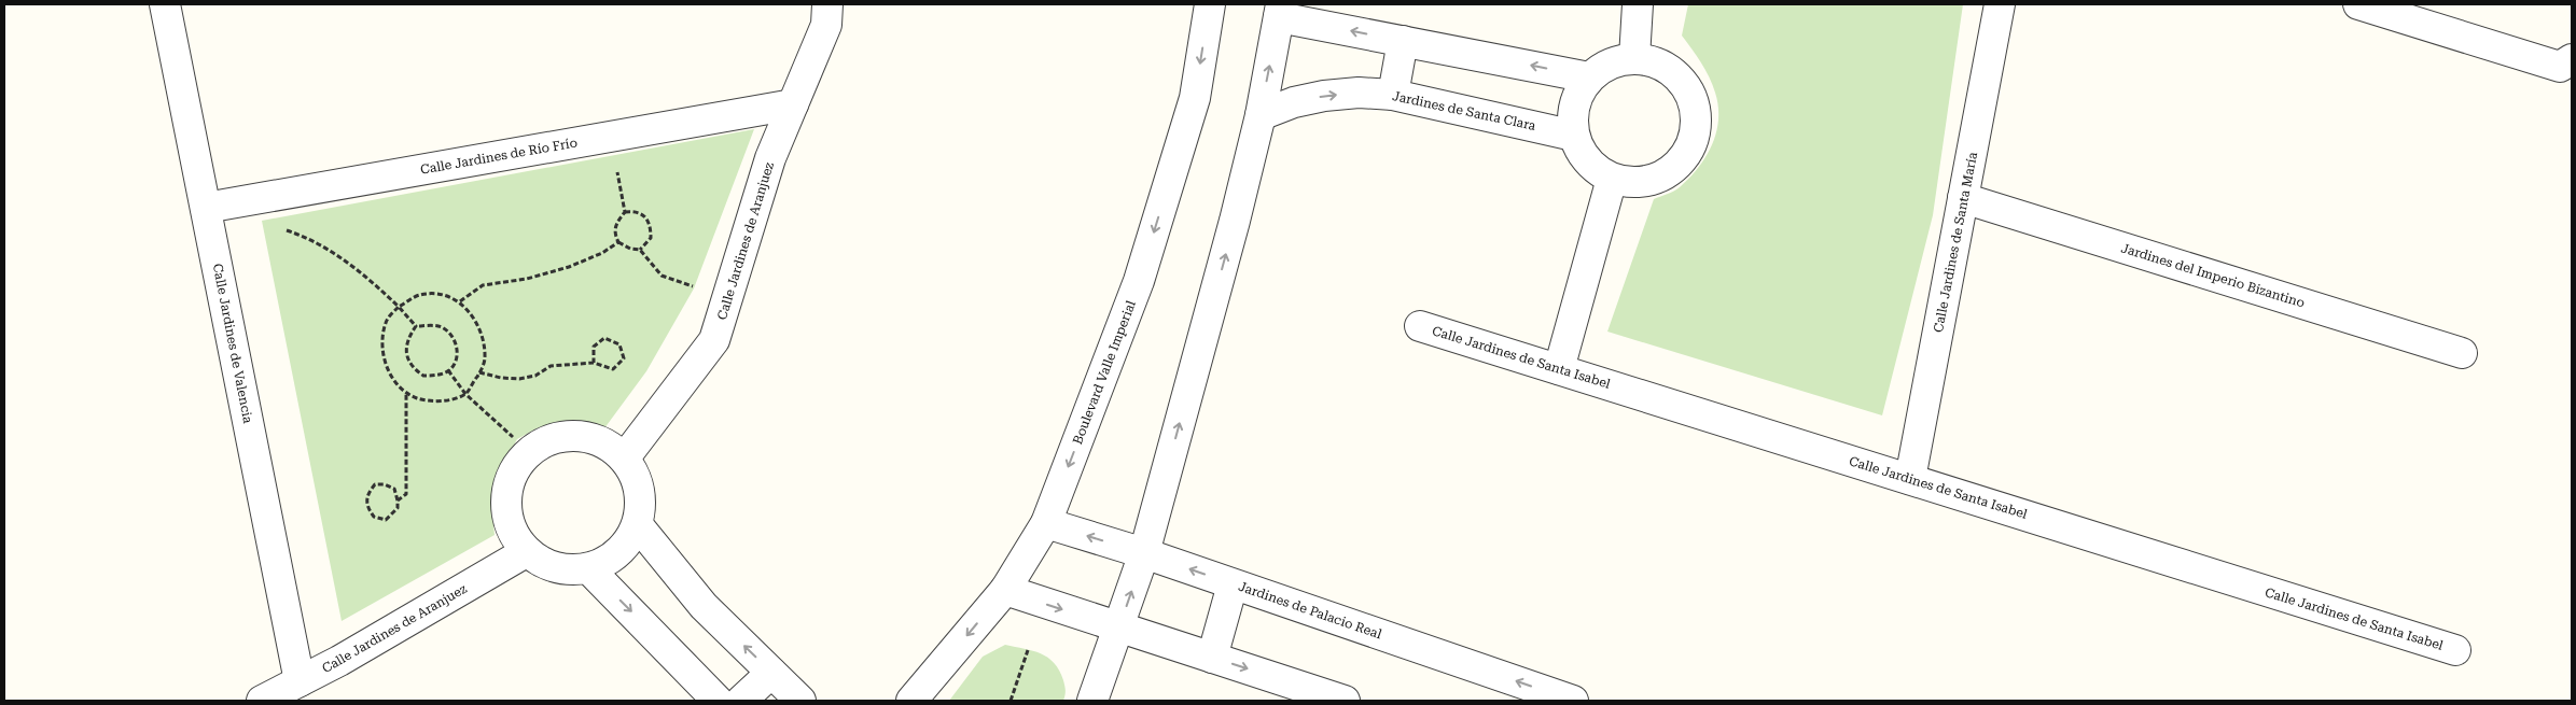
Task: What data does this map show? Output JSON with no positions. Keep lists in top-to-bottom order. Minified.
{"streets":{"street":["Jardines de Santa Clara","Calle Jardines de Río Frío","Calle Jardines de Aranjuez","Calle Jardines de Santa María","Jardines del Imperio Bizantino","Calle Jardines de Valencia","Calle Jardines de Santa Isabel","Boulevard Valle Imperial","Jardines de Palacio Real"]},"crossings":[["Calle Jardines de Río Frío","Calle Jardines de Aranjuez"],["Calle Jardines de Río Frío","Calle Jardines de Valencia"],["Calle Jardines de Aranjuez","Calle Jardines de Valencia"],["Calle Jardines de Santa María","Jardines del Imperio Bizantino"],["Calle Jardines de Santa María","Calle Jardines de Santa Isabel"],["Boulevard Valle Imperial","Jardines de Palacio Real"]]}
